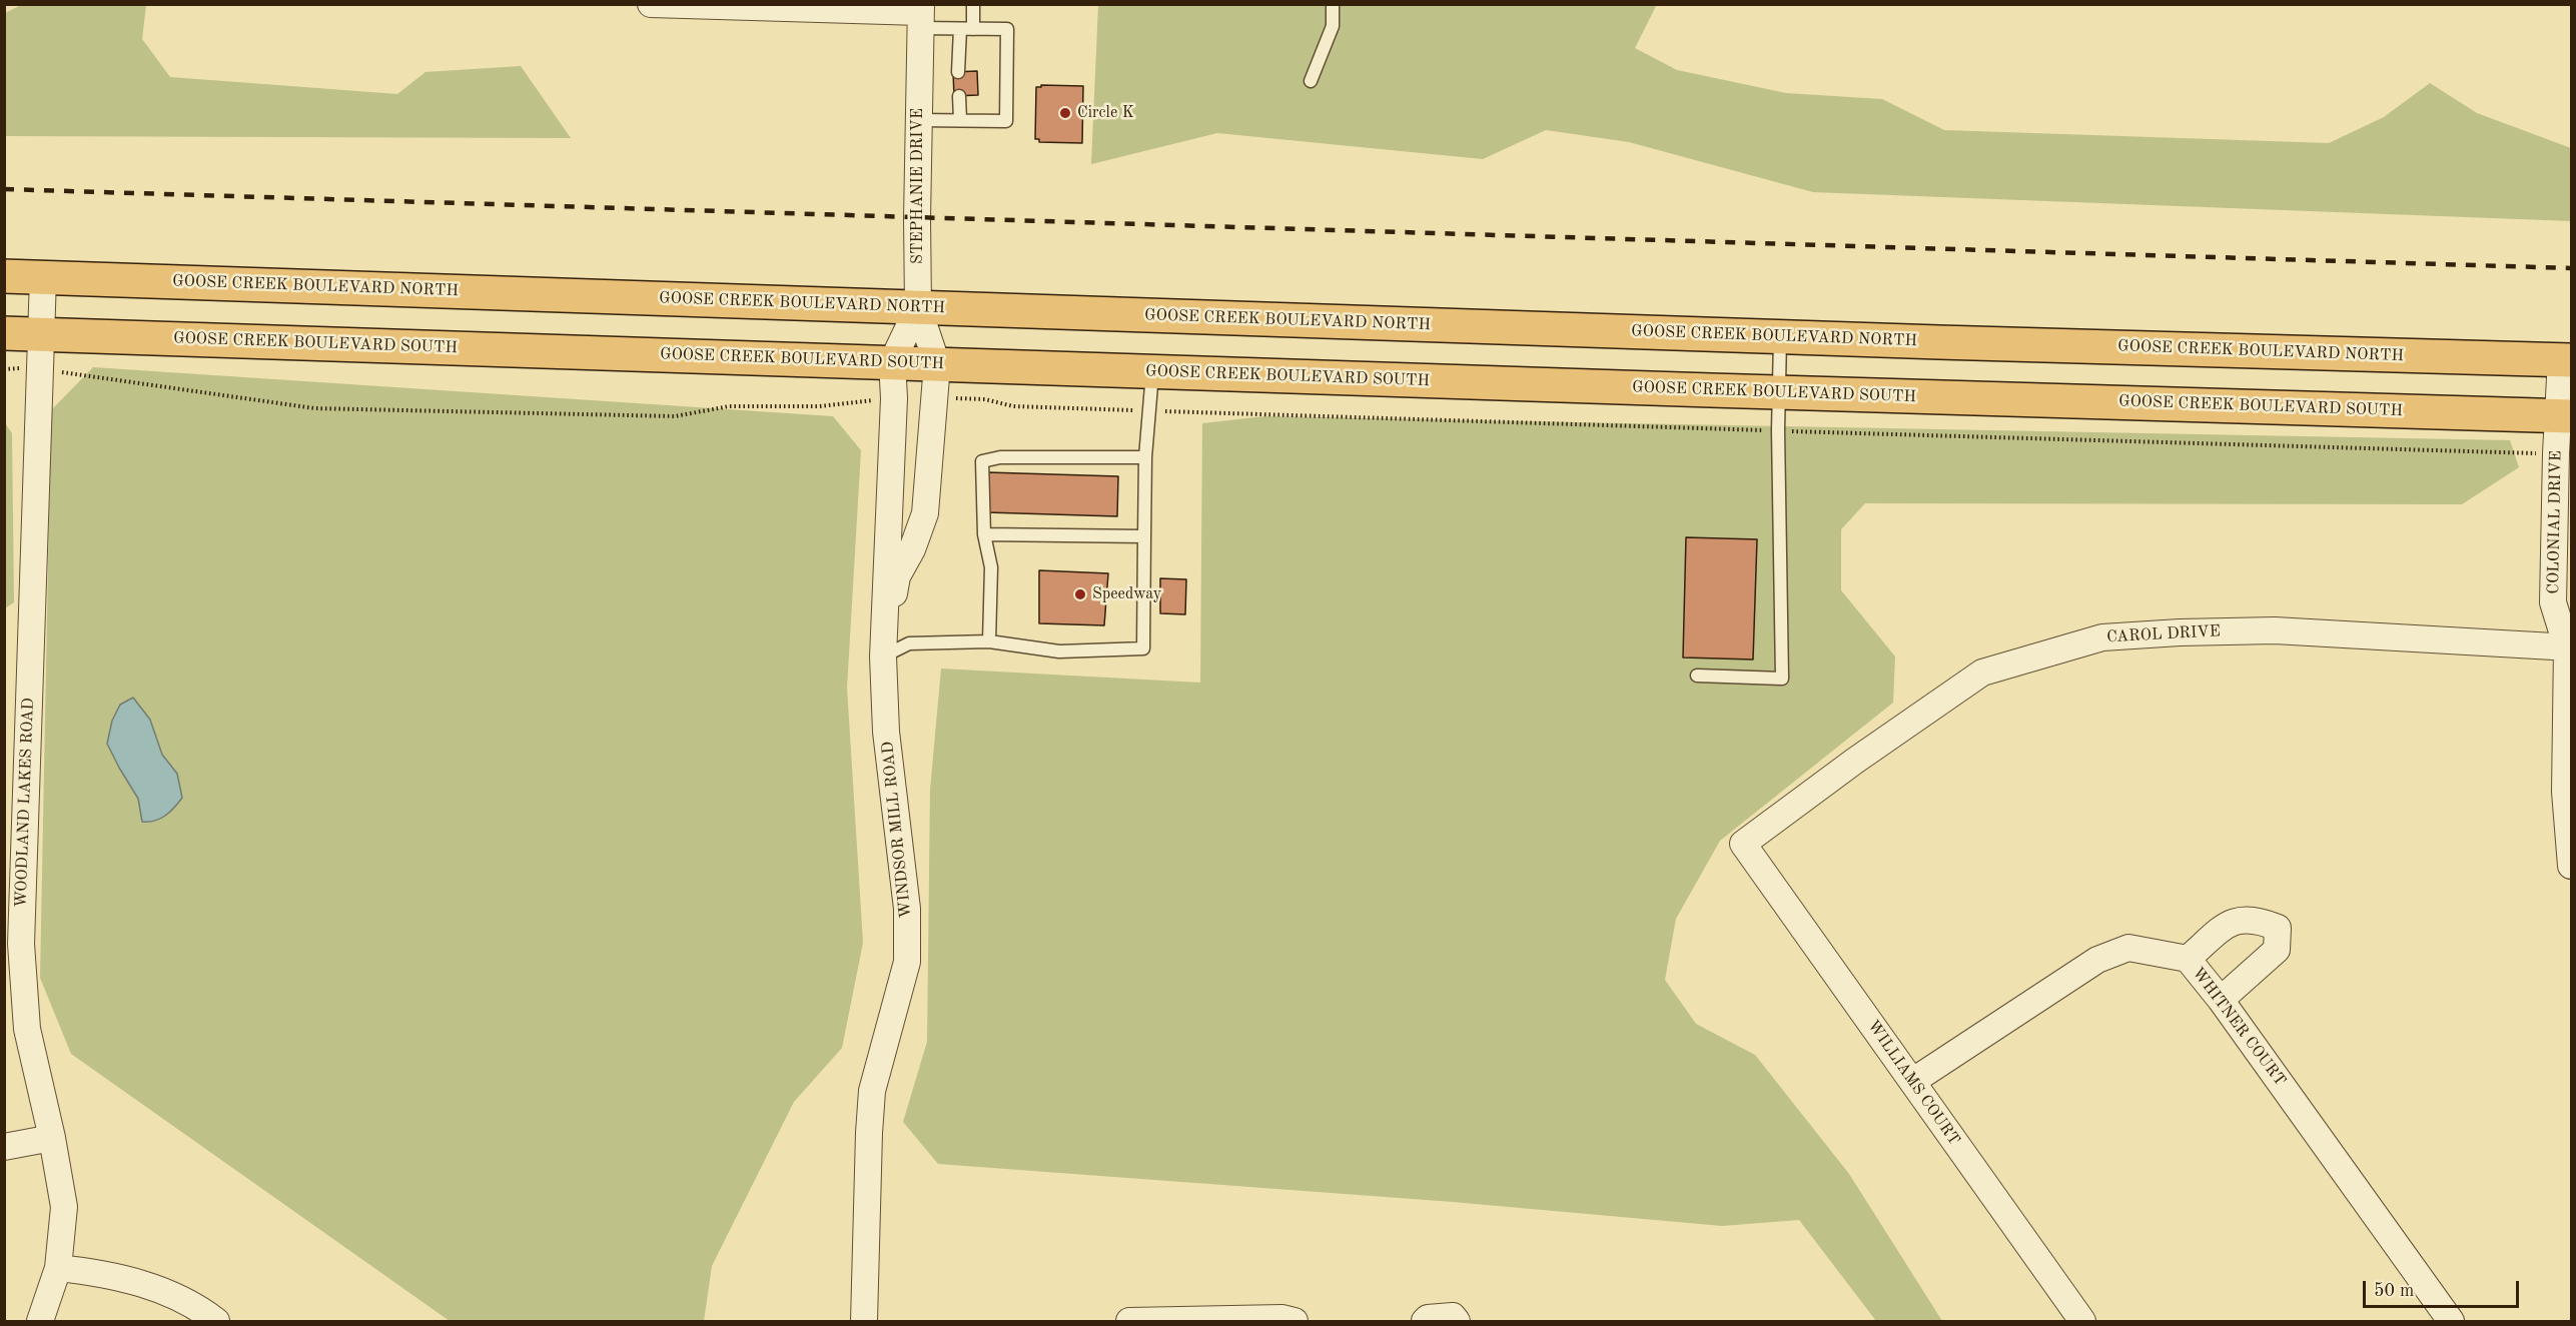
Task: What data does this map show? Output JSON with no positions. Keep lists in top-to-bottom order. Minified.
{"streets":{"highway":["GOOSE CREEK BOULEVARD NORTH","GOOSE CREEK BOULEVARD SOUTH"],"street":["STEPHANIE DRIVE","COLONIAL DRIVE","CAROL DRIVE","WOODLAND LAKES ROAD","WINDSOR MILL ROAD","WHITNER COURT","WILLIAMS COURT"]},"crossings":[["STEPHANIE DRIVE","GOOSE CREEK BOULEVARD NORTH"],["STEPHANIE DRIVE","GOOSE CREEK BOULEVARD SOUTH"],["STEPHANIE DRIVE","WINDSOR MILL ROAD"],["GOOSE CREEK BOULEVARD NORTH","COLONIAL DRIVE"],["GOOSE CREEK BOULEVARD NORTH","WOODLAND LAKES ROAD"],["GOOSE CREEK BOULEVARD SOUTH","COLONIAL DRIVE"],["GOOSE CREEK BOULEVARD SOUTH","WOODLAND LAKES ROAD"],["GOOSE CREEK BOULEVARD SOUTH","WINDSOR MILL ROAD"],["COLONIAL DRIVE","CAROL DRIVE"],["CAROL DRIVE","WILLIAMS COURT"],["WHITNER COURT","WILLIAMS COURT"]],"places":["Circle K","Speedway"],"scale_bar":"50 m"}
